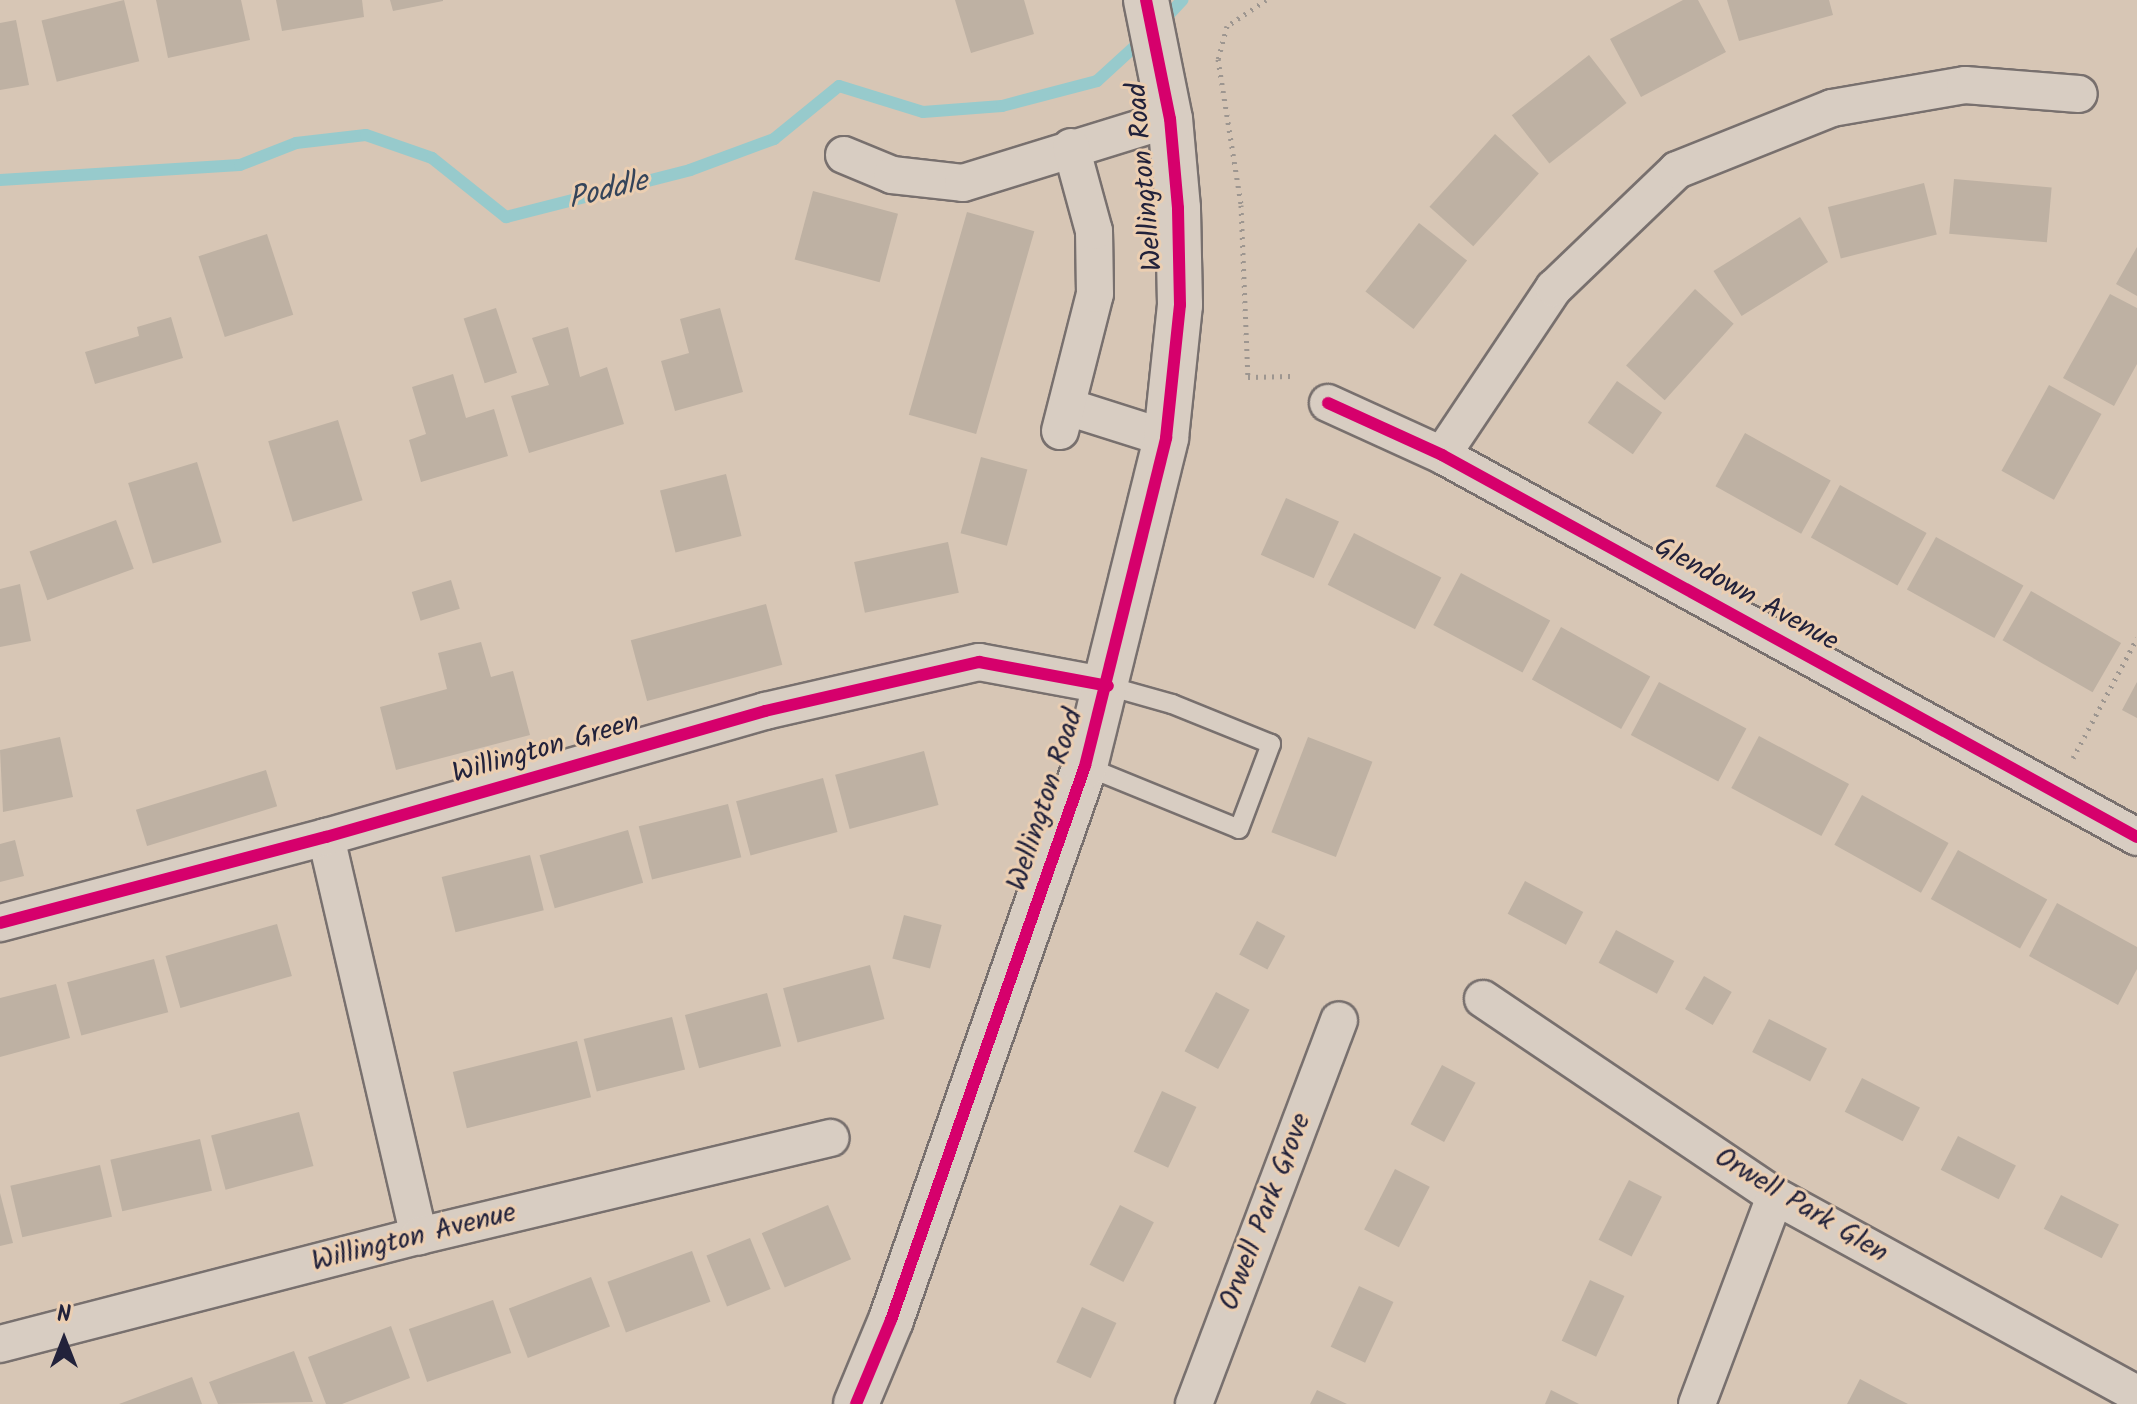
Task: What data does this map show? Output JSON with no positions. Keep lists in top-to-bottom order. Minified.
{"streets":{"street":["Wellington Road","Glendown Avenue","Willington Green","Orwell Park Glen","Orwell Park Grove","Willington Avenue"]},"crossings":[["Wellington Road","Willington Green"]],"water":["Poddle"],"north":"top"}
